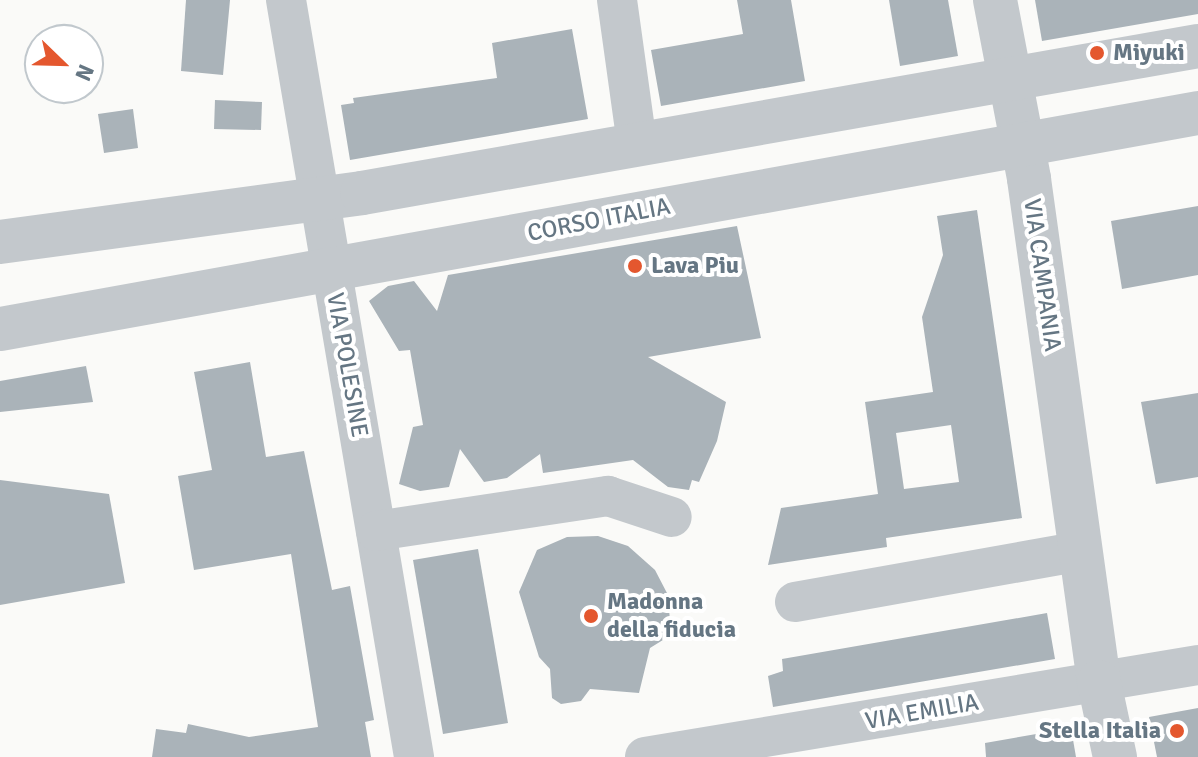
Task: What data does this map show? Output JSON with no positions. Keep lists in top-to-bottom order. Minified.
{"streets":{"street":["CORSO ITALIA","VIA CAMPANIA","VIA POLESINE","VIA EMILIA"]},"crossings":[["CORSO ITALIA","VIA CAMPANIA"],["CORSO ITALIA","VIA POLESINE"],["VIA CAMPANIA","VIA EMILIA"]],"places":["Miyuki","Lava Piu","Madonna della fiducia","Stella Italia"],"north":"bottom right"}
